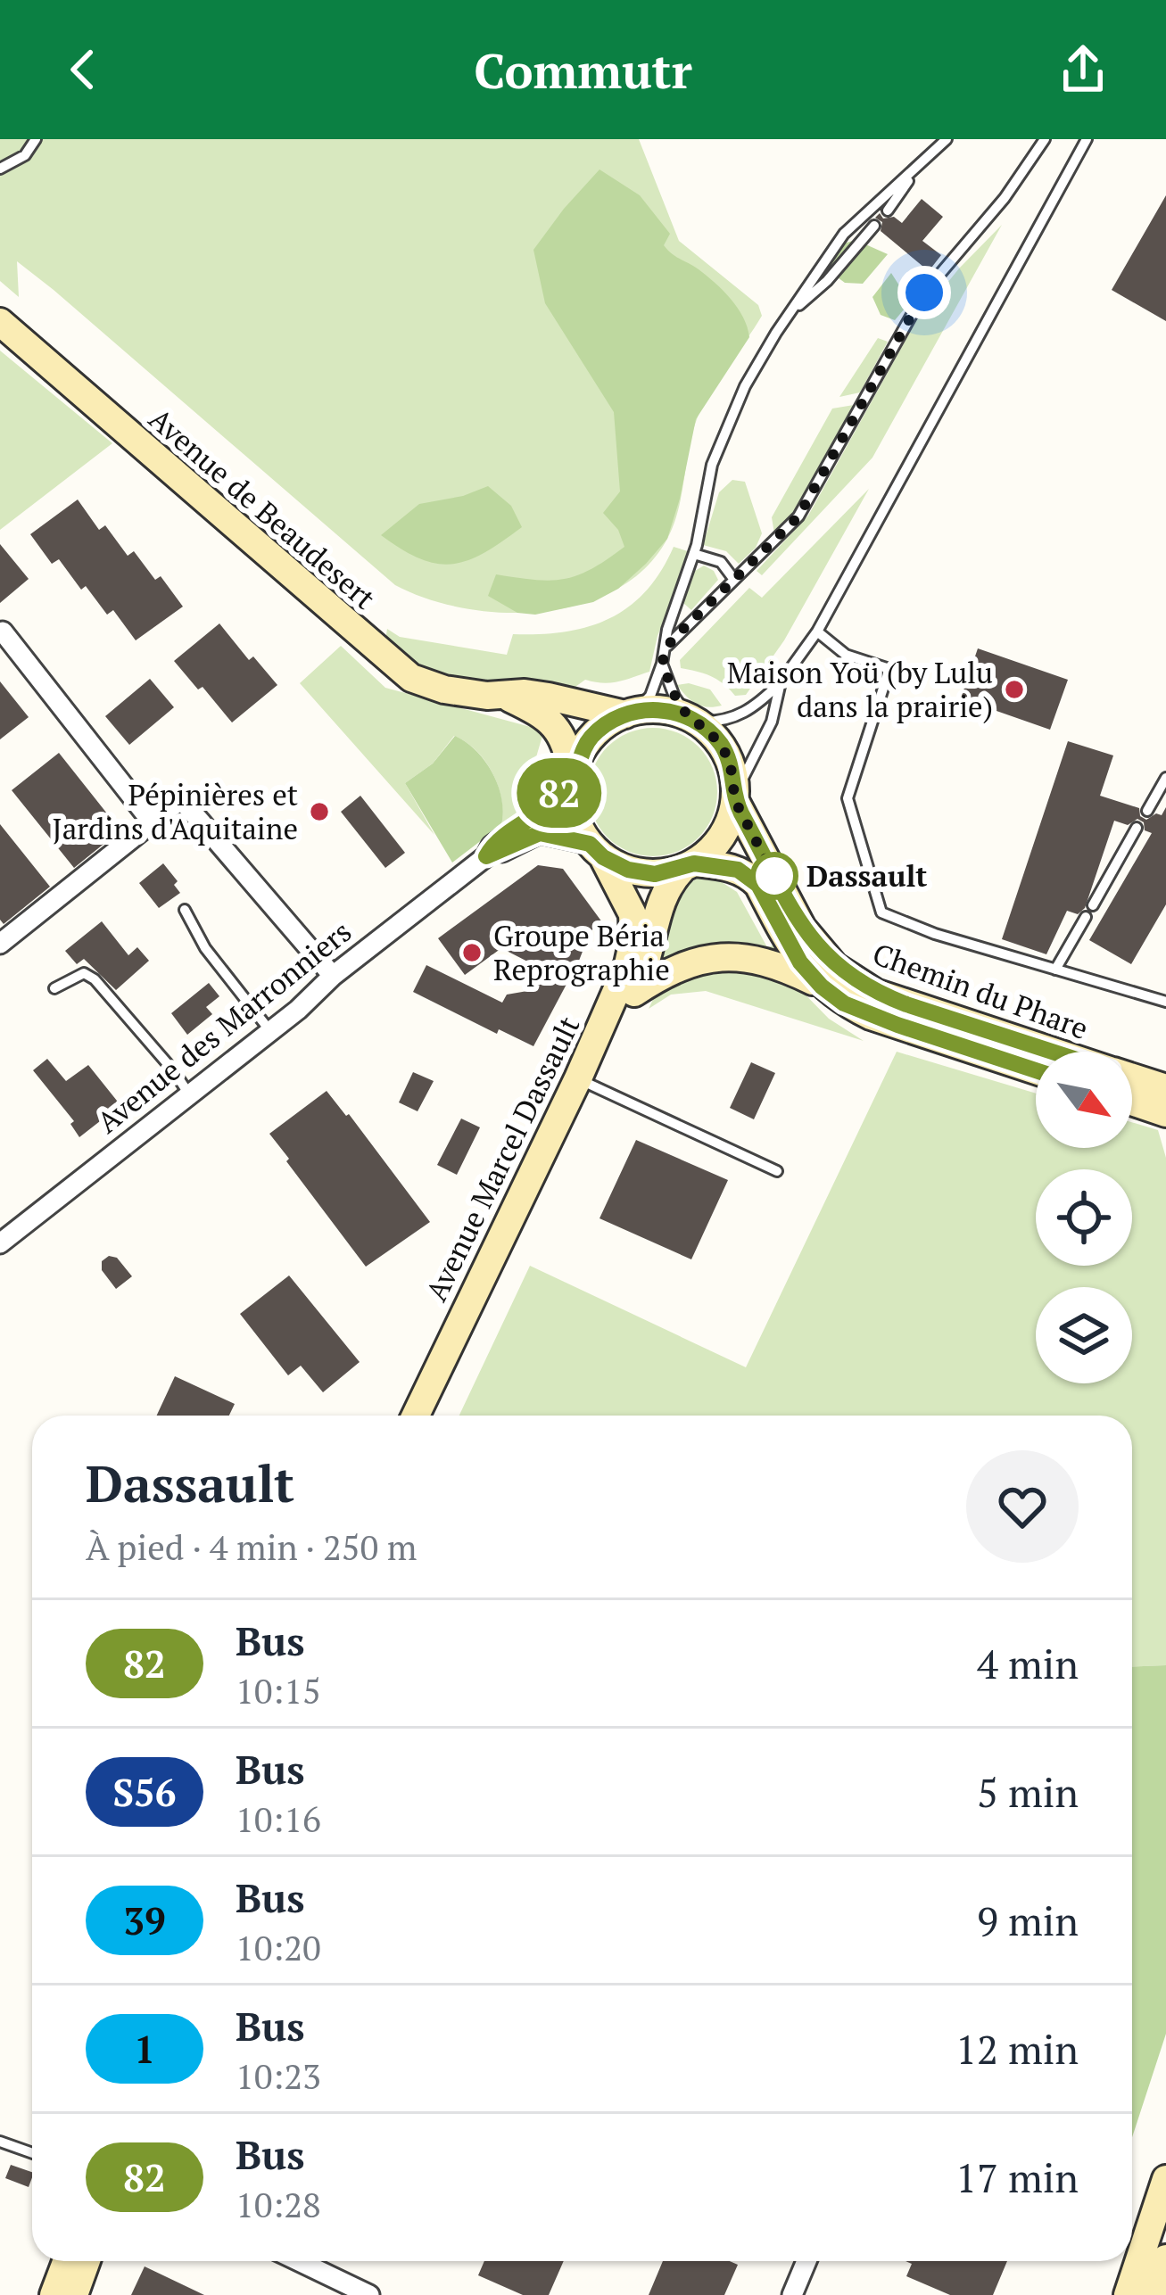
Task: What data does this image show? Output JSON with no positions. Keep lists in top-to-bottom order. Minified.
{"streets":{"main road":["Avenue de Beaudesert","Chemin du Phare","Avenue Marcel Dassault"],"street":["Avenue des Marronniers"]},"crossings":[["Chemin du Phare","Avenue des Marronniers"],["Chemin du Phare","Avenue Marcel Dassault"],["Avenue des Marronniers","Avenue Marcel Dassault"]],"places":["Maison Yoü (by Lulu dans la prairie)","Pépinières et Jardins d'Aquitaine","Dassault","Groupe Béria Reprographie"],"lines":["bus line 82"],"north":"bottom right","page":{"header":"Commutr","on_map":"82","heading":["Dassault","À pied · 4 min · 250 m"],"list":[{"mark":"82","name":"Bus","note":"10:15","value":"4 min"},{"mark":"S56","name":"Bus","note":"10:16","value":"5 min"},{"mark":"39","name":"Bus","note":"10:20","value":"9 min"},{"mark":"1","name":"Bus","note":"10:23","value":"12 min"},{"mark":"82","name":"Bus","note":"10:28","value":"17 min"}]}}
